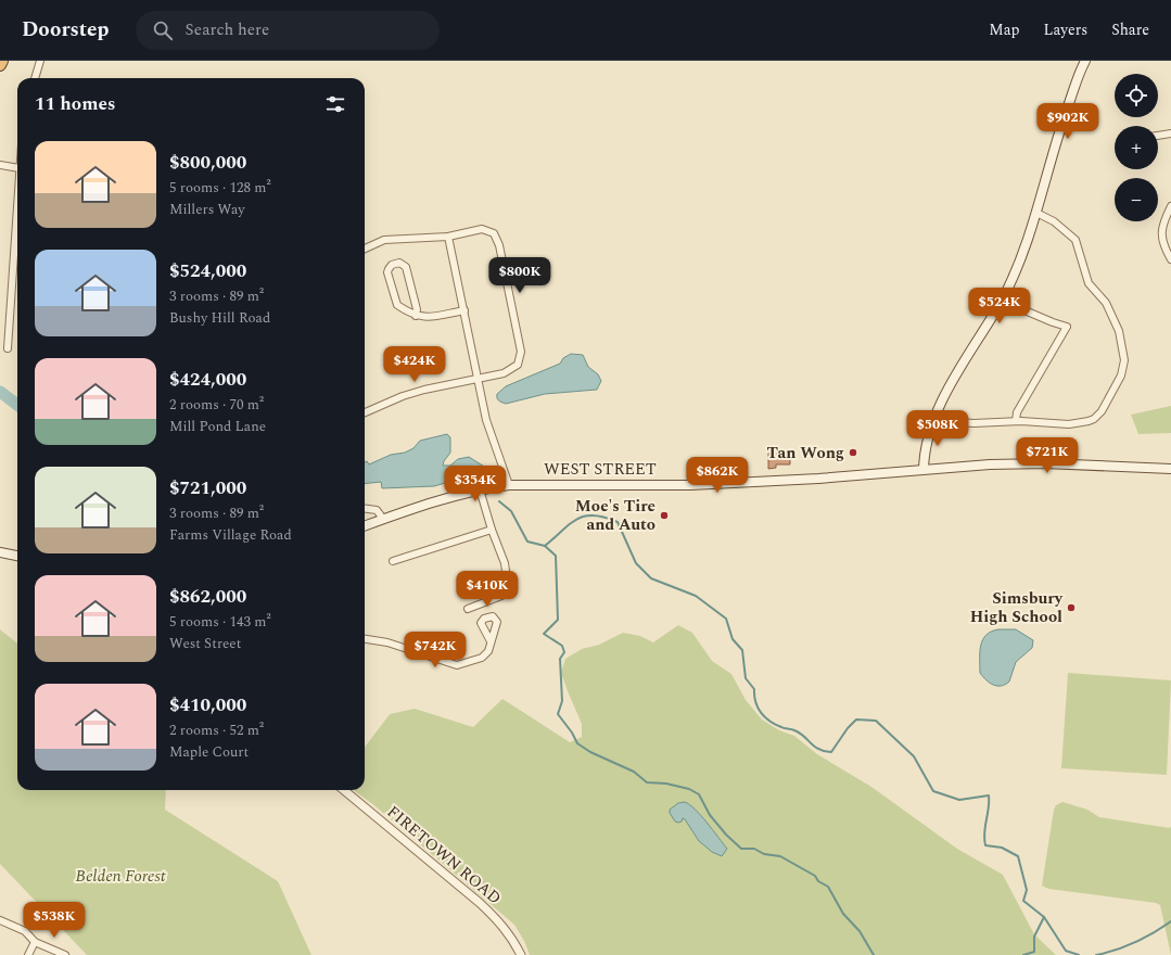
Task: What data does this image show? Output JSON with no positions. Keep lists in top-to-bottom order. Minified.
{"streets":{"main road":["WEST STREET"],"street":["FIRETOWN ROAD"]},"parks":["Belden Forest"],"places":["Tan Wong","Moe's Tire and Auto","Simsbury High School"],"page":{"header":"Doorstep","search":"Search here","nav":["Map","Layers","Share"],"map_buttons":["+","−"],"heading":"11 homes","price":["$902K","$800K","$524K","$424K","$508K","$721K","$862K","$354K","$410K","$742K","$538K"],"list":[{"name":"$800,000","note":"5 rooms · 128 m² · Millers Way"},{"name":"$524,000","note":"3 rooms · 89 m² · Bushy Hill Road"},{"name":"$424,000","note":"2 rooms · 70 m² · Mill Pond Lane"},{"name":"$721,000","note":"3 rooms · 89 m² · Farms Village Road"},{"name":"$862,000","note":"5 rooms · 143 m² · West Street"},{"name":"$410,000","note":"2 rooms · 52 m² · Maple Court"}]}}
